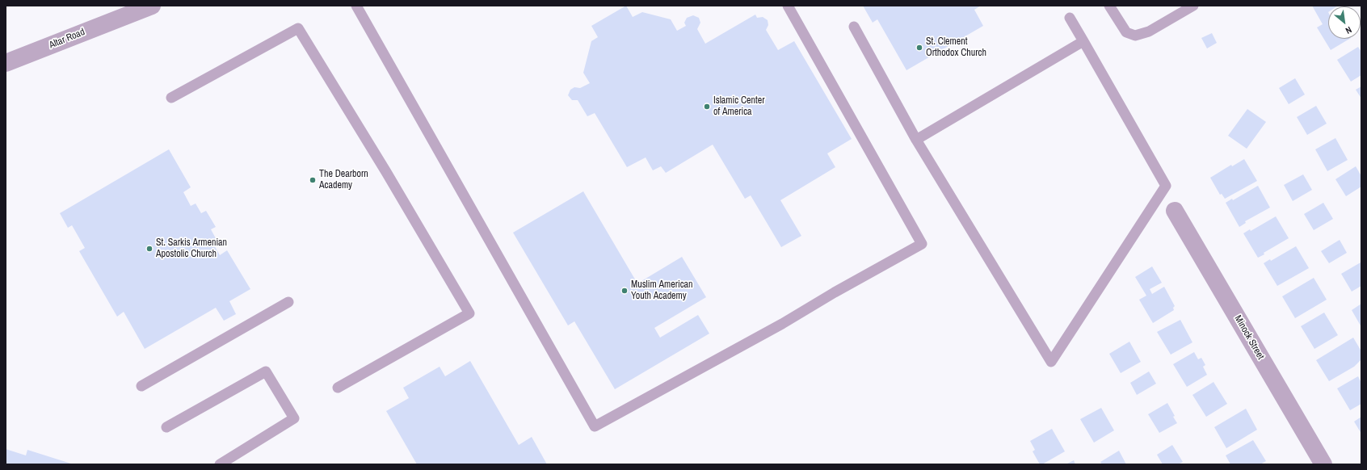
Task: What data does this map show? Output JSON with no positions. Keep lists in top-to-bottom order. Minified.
{"streets":{"street":["Altar Road","Minock Street"]},"places":["St. Clement Orthodox Church","Islamic Center of America","The Dearborn Academy","St. Sarkis Armenian Apostolic Church","Muslim American Youth Academy"],"north":"bottom right"}
